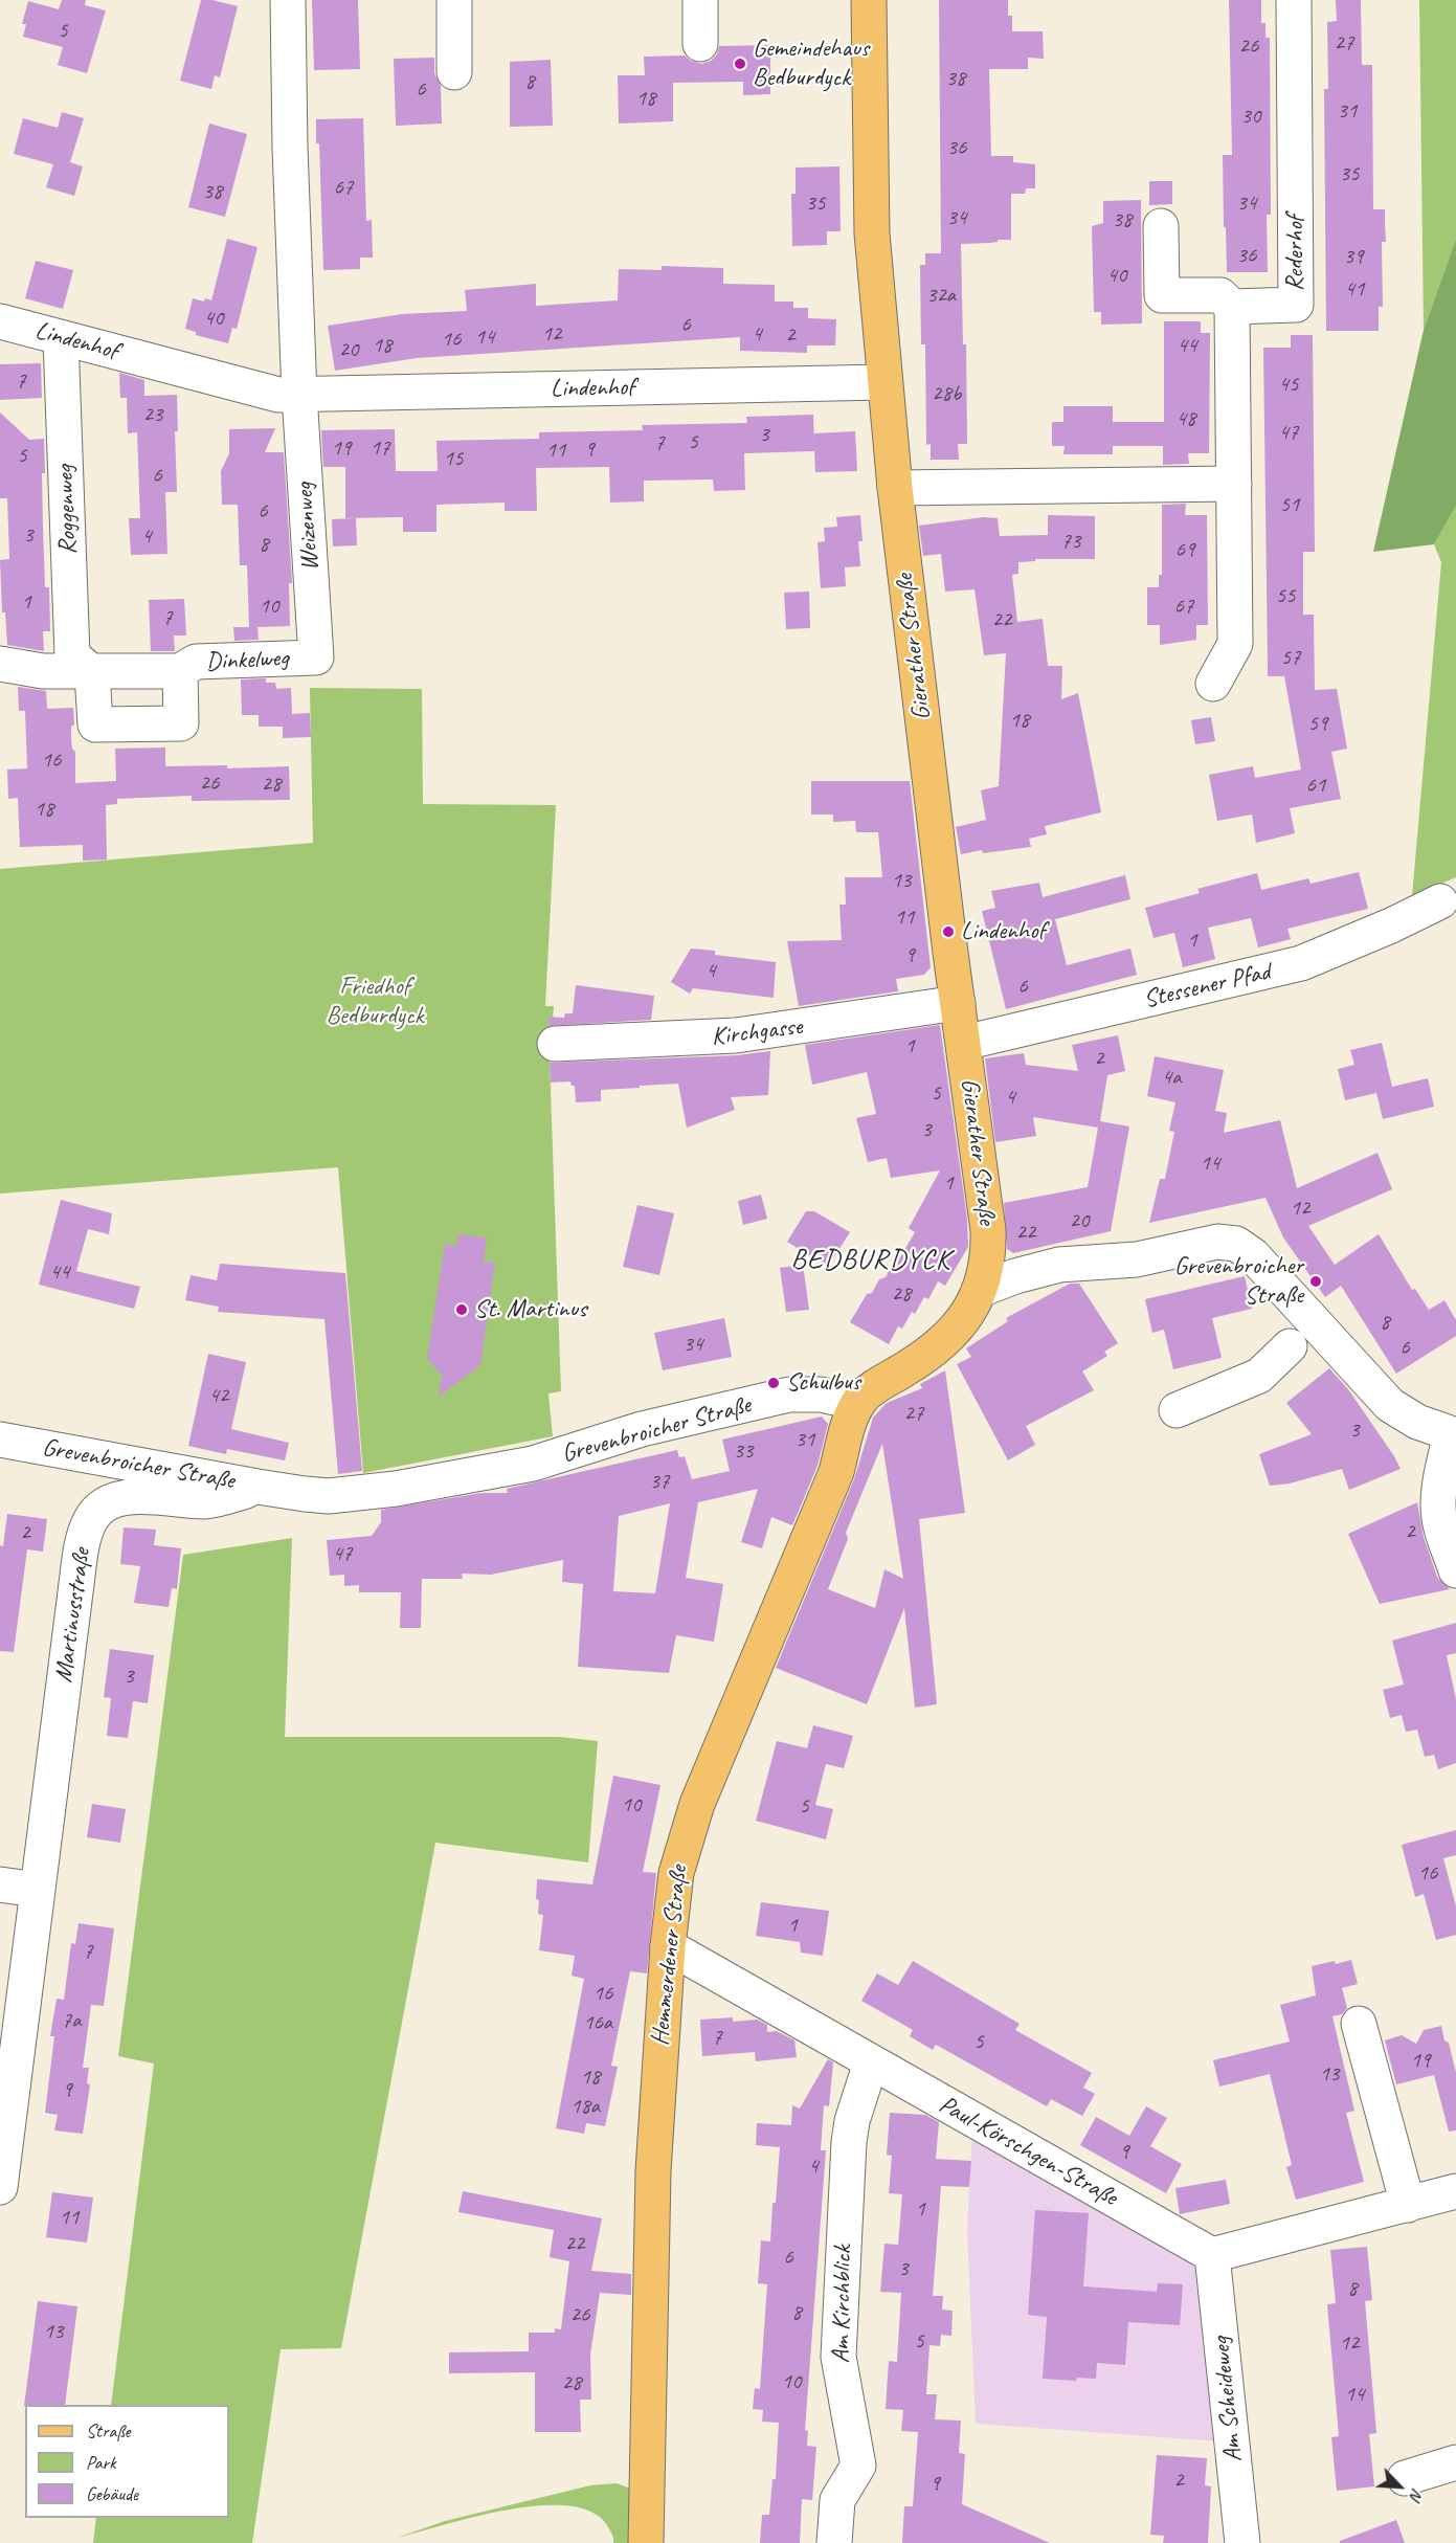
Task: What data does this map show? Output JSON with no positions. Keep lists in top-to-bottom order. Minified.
{"streets":{"main road":["Gierather Straße","Hemmerdener Straße"],"street":["Rederhof","Lindenhof","Roggenweg","Weizenweg","Dinkelweg","Stessener Pfad","Kirchgasse","Grevenbroicher Straße","Martinusstraße","Paul-Körschgen-Straße","Am Kirchblick","Am Scheideweg"]},"crossings":[["Lindenhof","Roggenweg"],["Lindenhof","Weizenweg"],["Lindenhof","Gierather Straße"],["Roggenweg","Dinkelweg"],["Weizenweg","Dinkelweg"],["Gierather Straße","Stessener Pfad"],["Gierather Straße","Kirchgasse"],["Grevenbroicher Straße","Martinusstraße"],["Grevenbroicher Straße","Hemmerdener Straße"],["Hemmerdener Straße","Paul-Körschgen-Straße"],["Paul-Körschgen-Straße","Am Kirchblick"],["Paul-Körschgen-Straße","Am Scheideweg"]],"districts":["BEDBURDYCK"],"parks":["Friedhof Bedburdyck"],"places":["Gemeindehaus Bedburdyck","Lindenhof","Grevenbroicher Straße","St. Martinus","Schulbus"],"house_numbers":["5","27","26","38","8","6","18","31","30","36","35","67","38","35","34","34","38","36","39","40","41","32a","40","6","12","4","2","14","16","18","44","20","7","45","28b","23","48","47","3","5","7","19","17","9","11","5","15","6","51","6","3","4","73","8","69","55","1","10","67","7","22","57","18","59","16","26","28","61","18","13","11","1","9","4","6","1","2","4a","5","4","3","14","1","12","20","22","44","28","8","34","6","42","27","3","31","33","37","2","2","47","3","10","5","16","1","7","16","7a","16a","7","5","19","13","18","9","18a","9","4","1","11","22","6","3","8","8","26","13","5","12","10","28","14","2","9"],"legend":["Straße","Park","Gebäude"],"north":"bottom right"}
